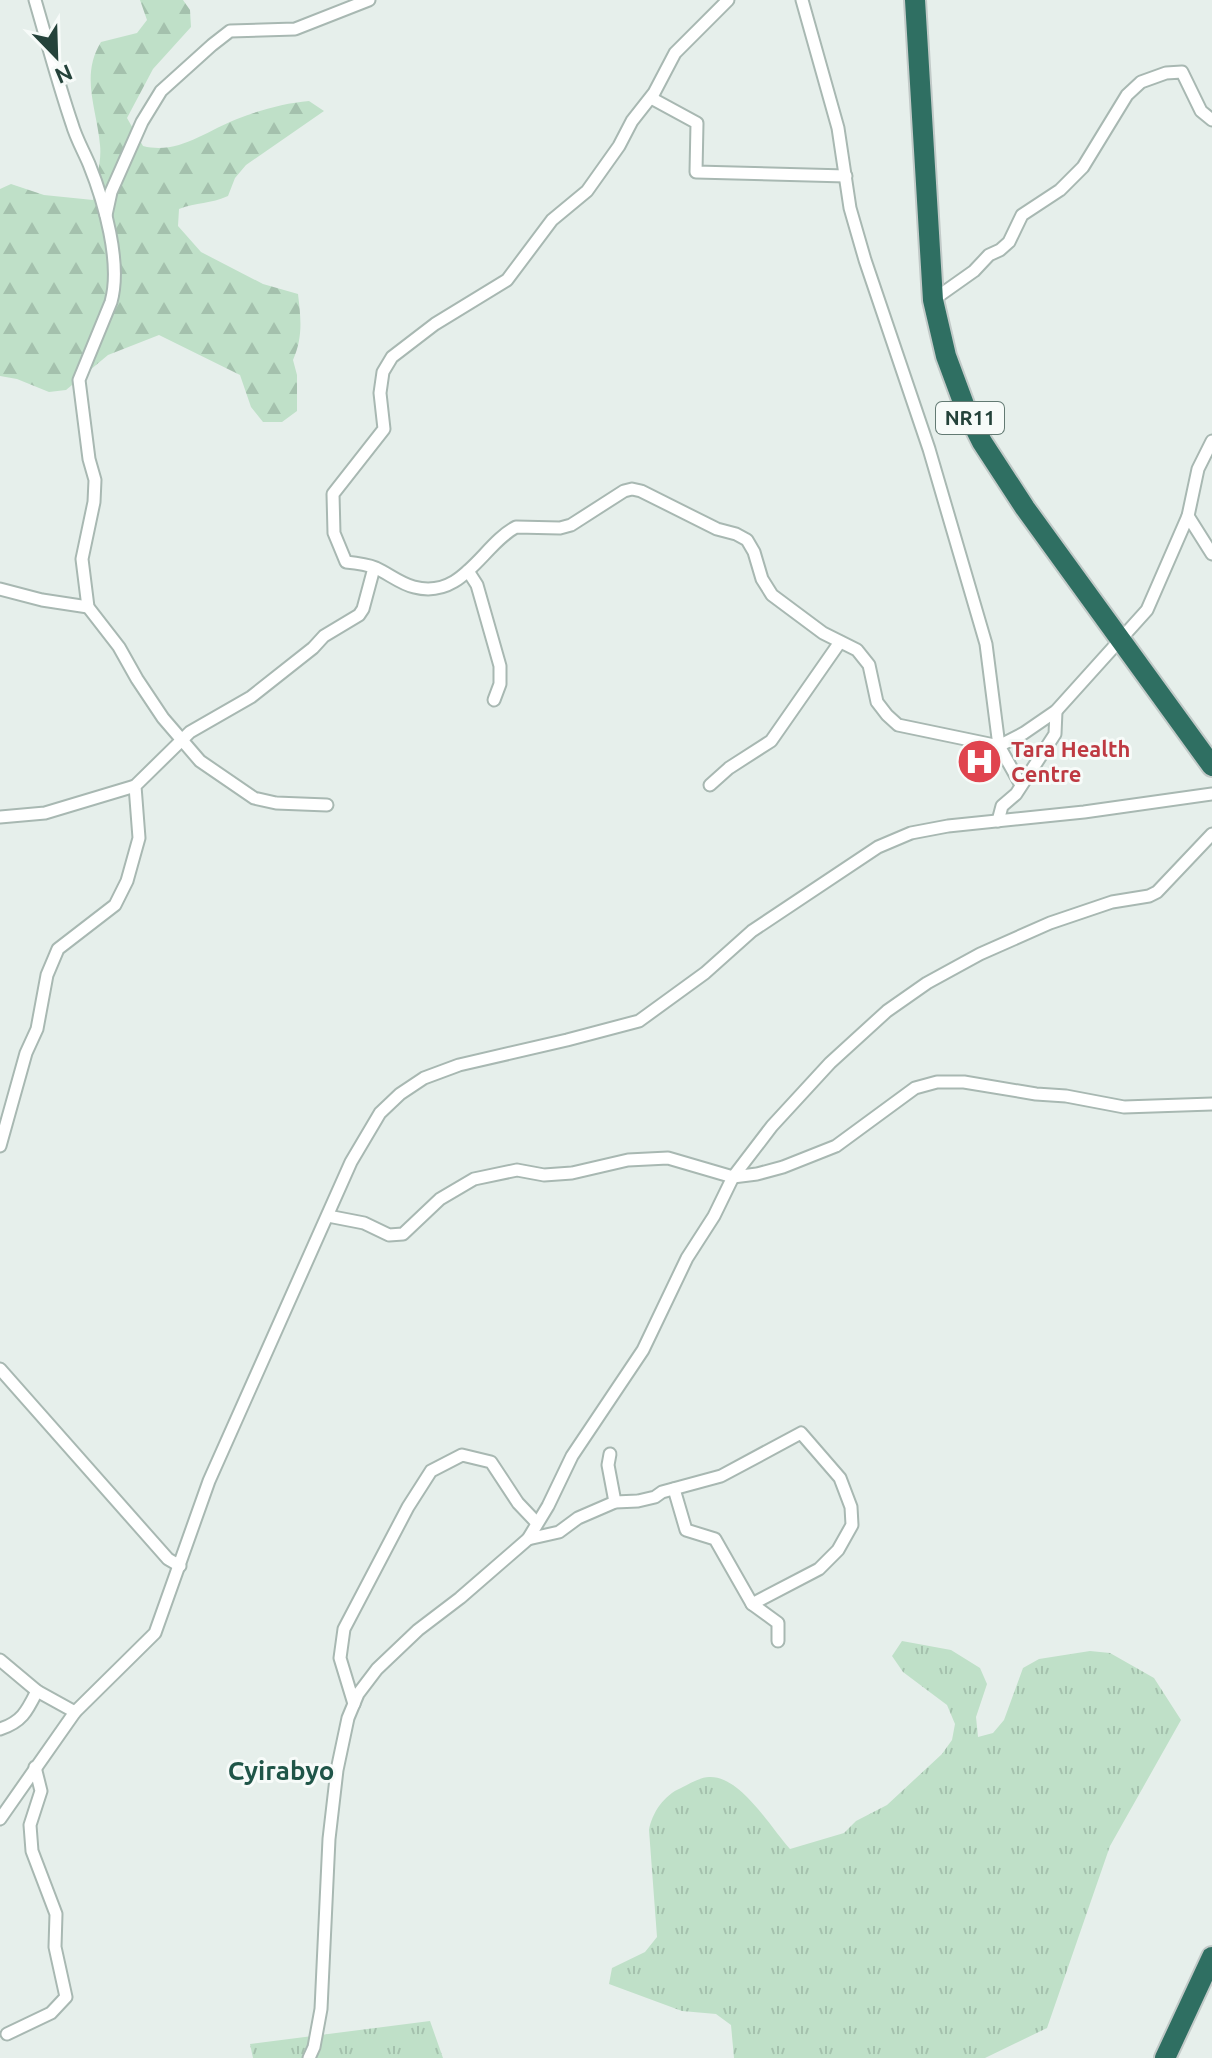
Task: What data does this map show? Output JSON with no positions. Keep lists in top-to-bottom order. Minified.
{"streets":{"highway":["NR11"]},"districts":["Cyirabyo"],"places":{"hospital":["Tara Health Centre"]},"north":"bottom right"}
